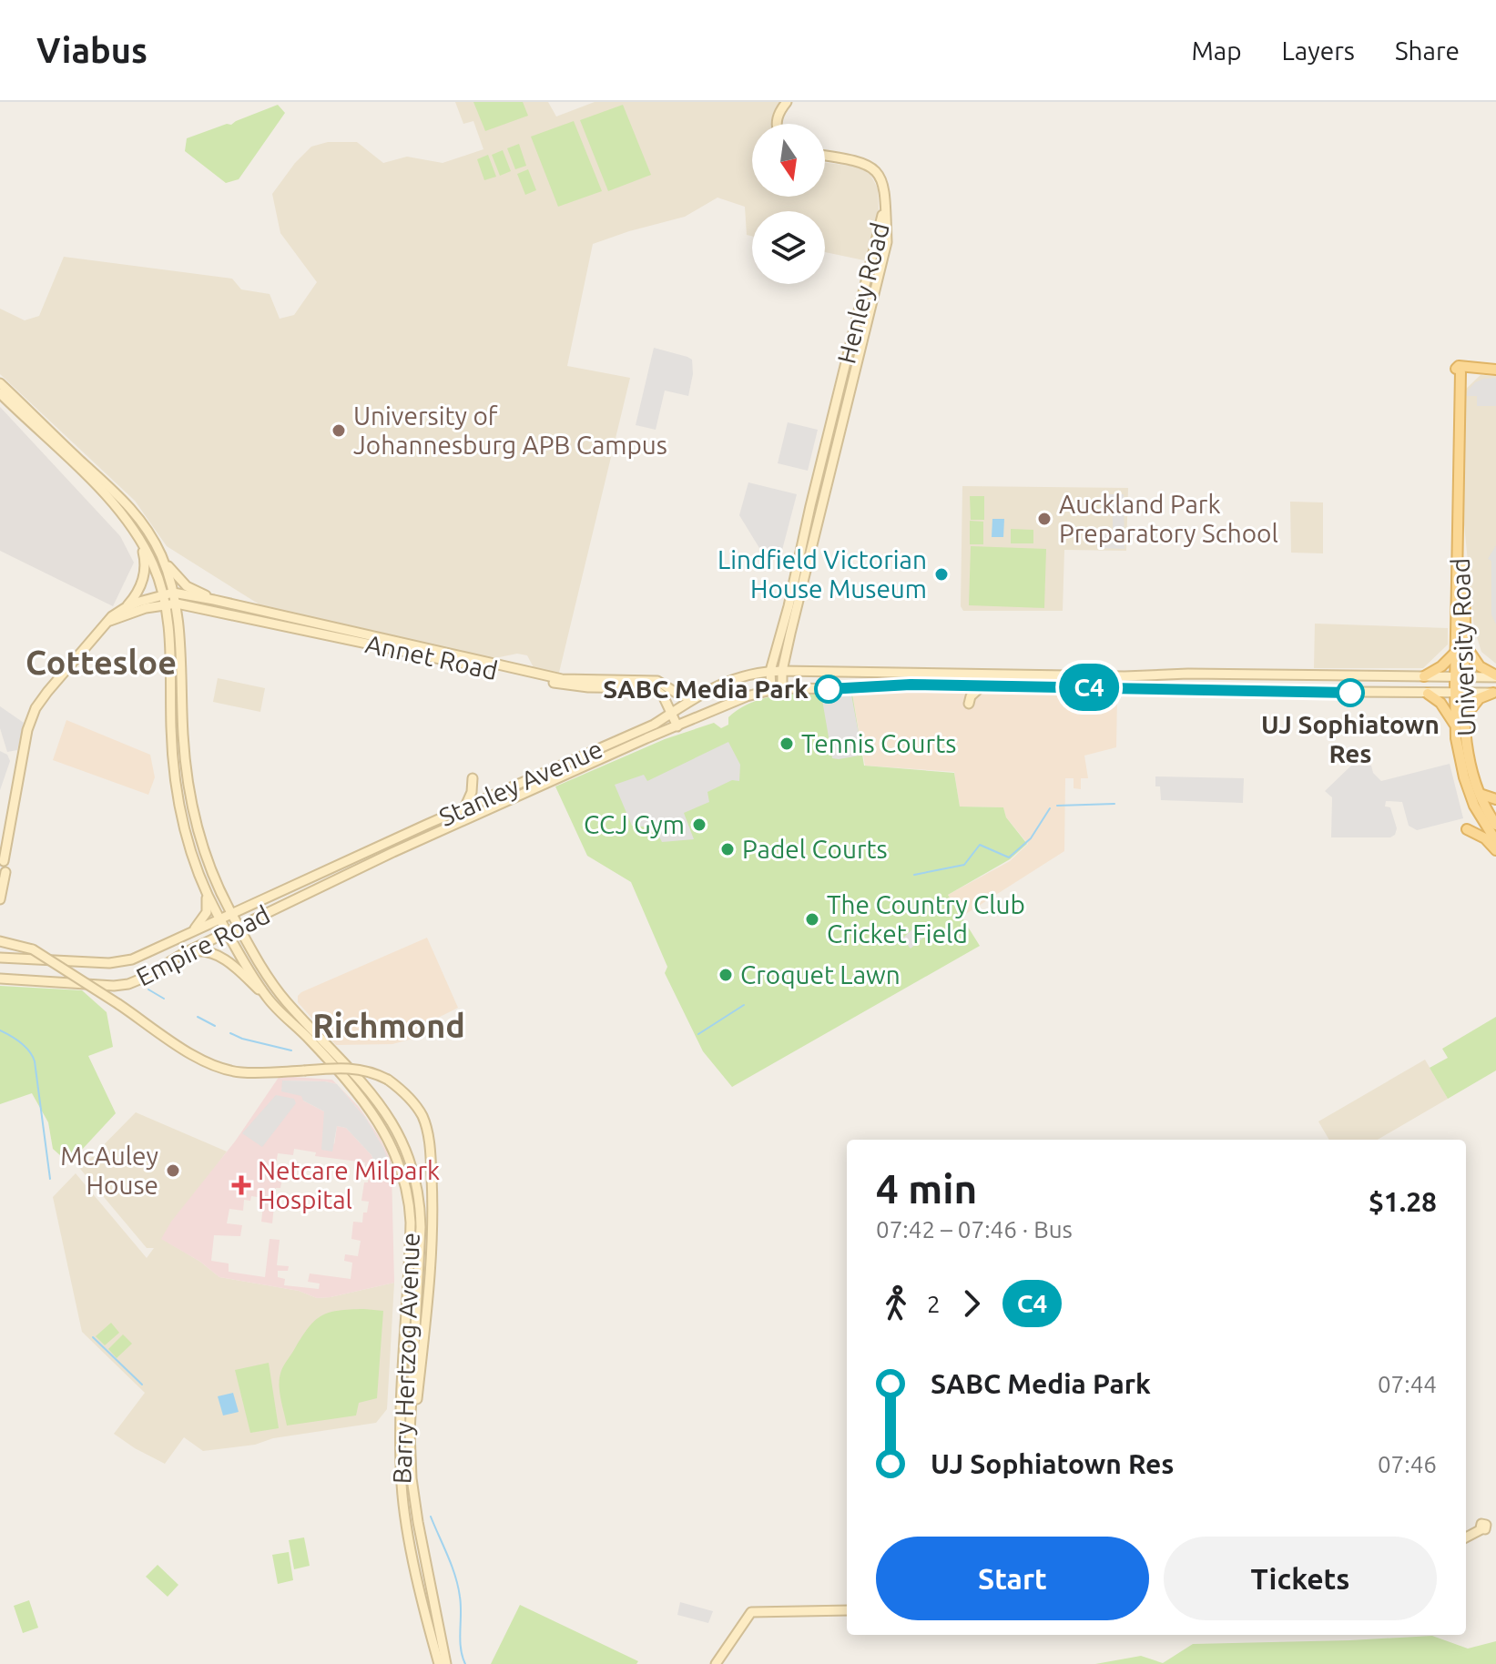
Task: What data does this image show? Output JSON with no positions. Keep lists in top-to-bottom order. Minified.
{"streets":{"main road":["Henley Road","University Road","Annet Road","Stanley Avenue","Empire Road","Barry Hertzog Avenue"]},"crossings":[["Henley Road","Stanley Avenue"],["University Road","Stanley Avenue"],["Annet Road","Stanley Avenue"],["Annet Road","Barry Hertzog Avenue"],["Stanley Avenue","Empire Road"],["Empire Road","Barry Hertzog Avenue"]],"districts":["Cottesloe","Richmond"],"places":{"other":["University of Johannesburg APB Campus","Auckland Park Preparatory School","Lindfield Victorian House Museum","SABC Media Park","UJ Sophiatown Res","Tennis Courts","CCJ Gym","Padel Courts","The Country Club Cricket Field","Croquet Lawn","McAuley House"],"health":["Netcare Milpark Hospital"]},"lines":["bus line C4"],"north":"bottom","page":{"header":"Viabus","nav":["Map","Layers","Share"],"on_map":"C4","heading":["4 min","07:42 – 07:46 · Bus","$1.28"],"legs":["2","C4"],"list":[{"name":"SABC Media Park","value":"07:44"},{"name":"UJ Sophiatown Res","value":"07:46"}],"buttons":["Start","Tickets"]}}
